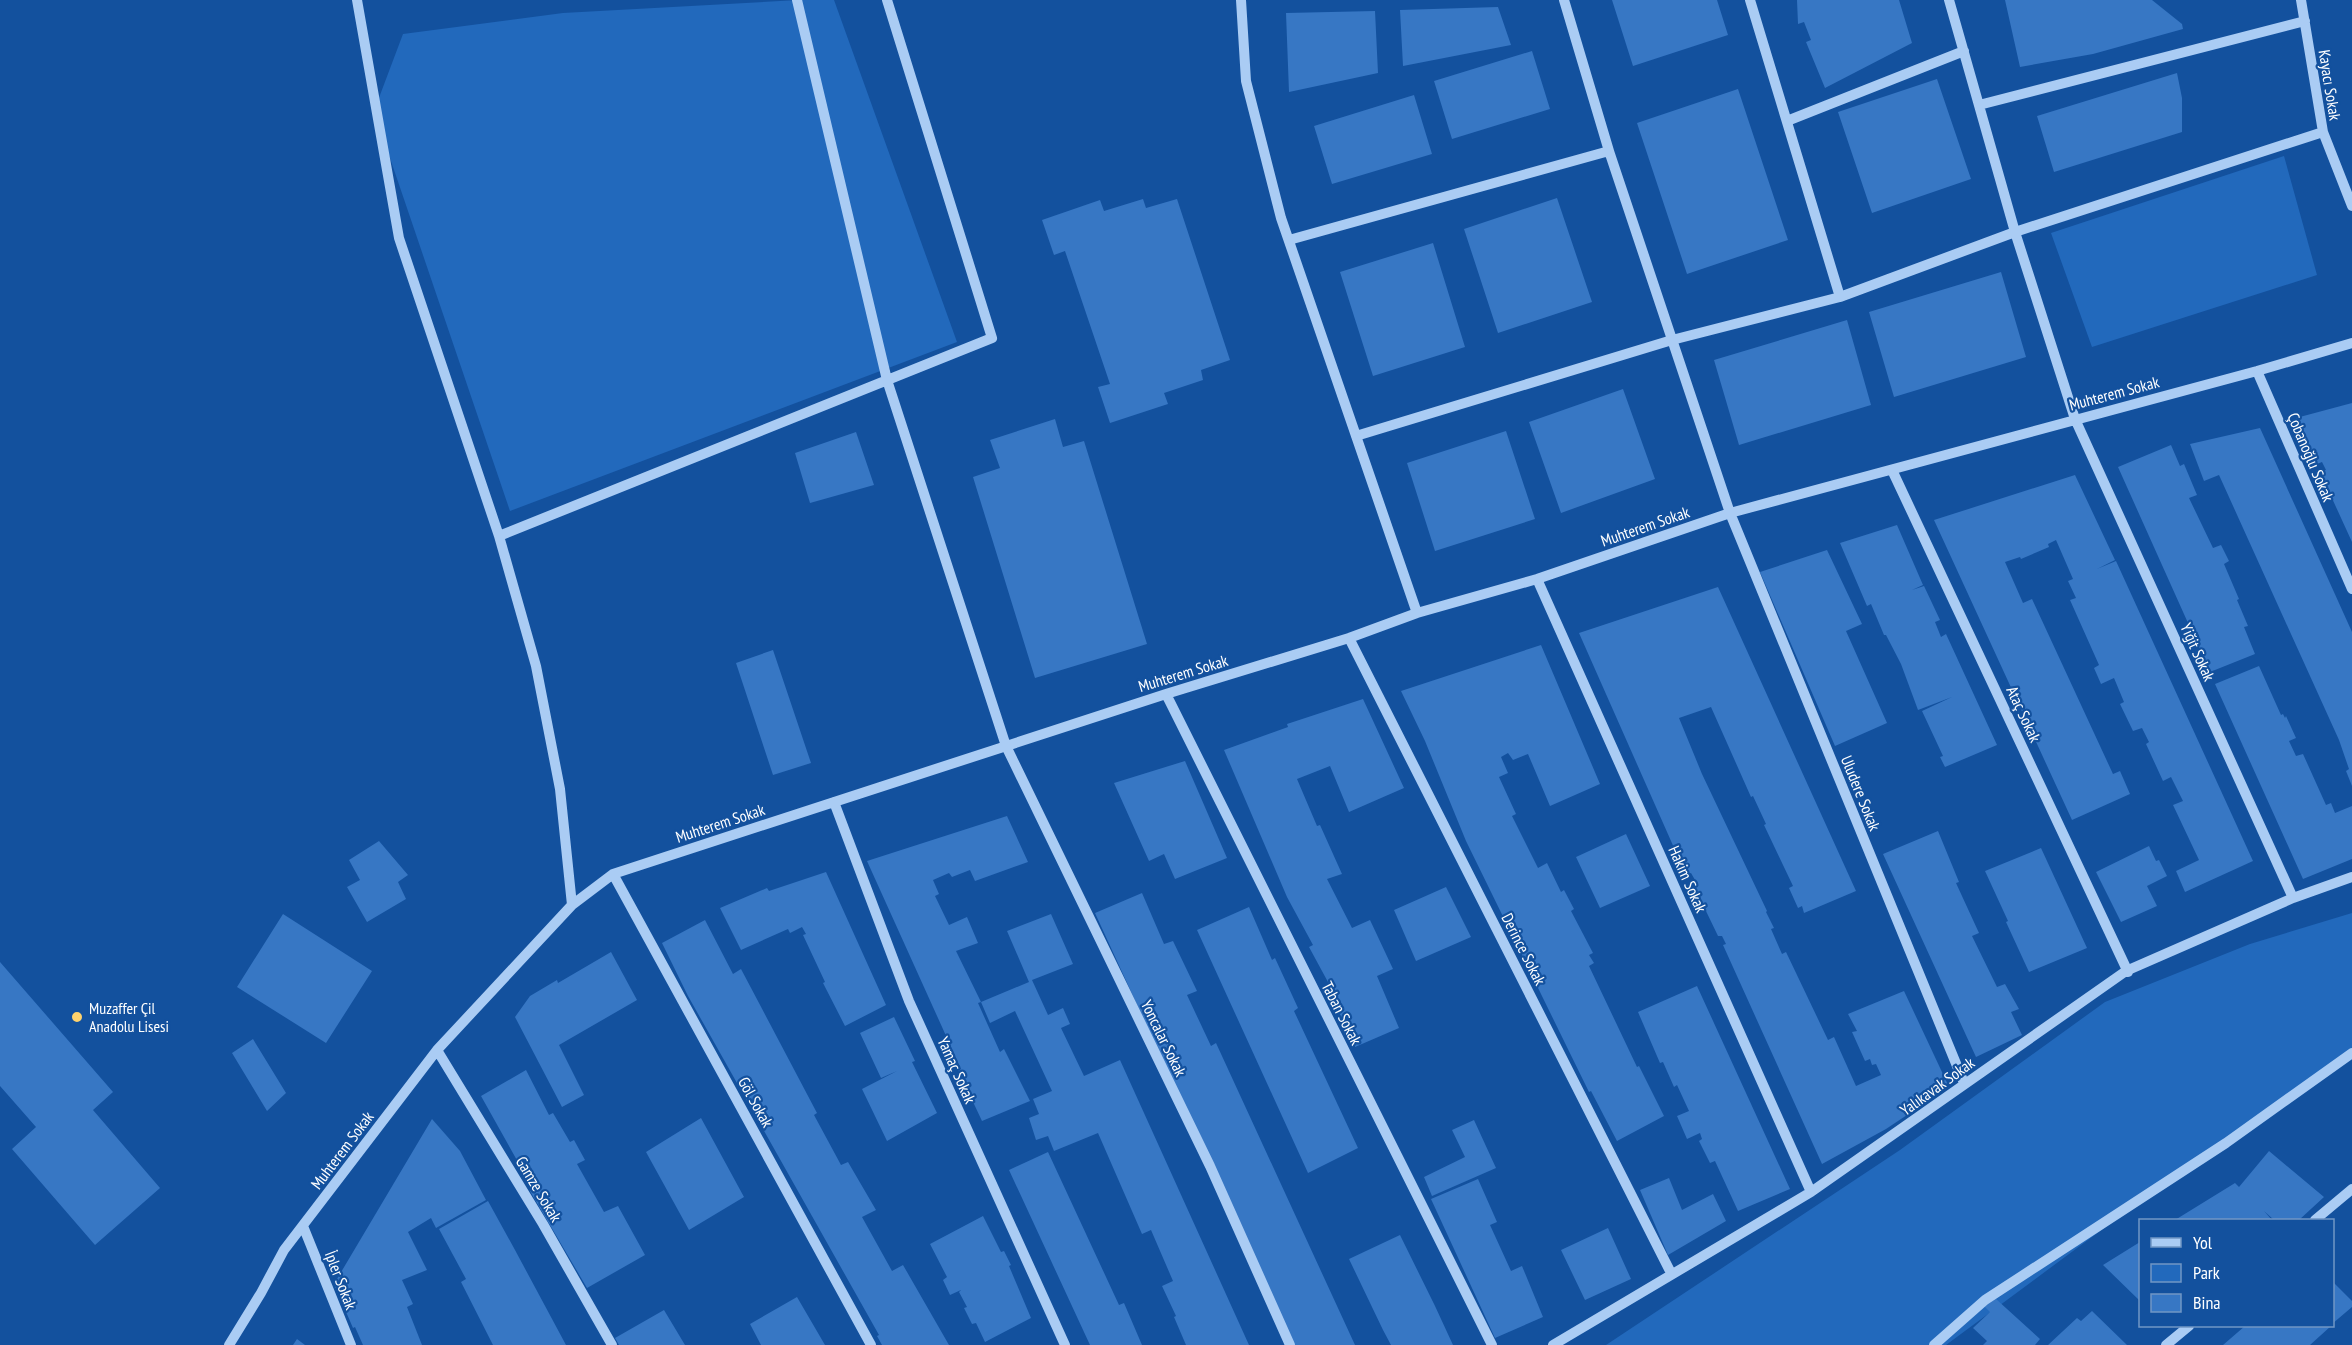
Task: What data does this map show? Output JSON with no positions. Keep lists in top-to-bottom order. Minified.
{"streets":{"street":["Kayacı Sokak","Muhterem Sokak","Çobanoğlu Sokak","Yiğit Sokak","Ataç Sokak","Uludere Sokak","Hakim Sokak","Derince Sokak","Taban Sokak","Yoncalar Sokak","Yamaç Sokak","Yalıkavak Sokak","Göl Sokak","Gamze Sokak","İpler Sokak"]},"crossings":[["Muhterem Sokak","Çobanoğlu Sokak"],["Muhterem Sokak","Yiğit Sokak"],["Muhterem Sokak","Ataç Sokak"],["Muhterem Sokak","Uludere Sokak"],["Muhterem Sokak","Hakim Sokak"],["Muhterem Sokak","Derince Sokak"],["Muhterem Sokak","Taban Sokak"],["Muhterem Sokak","Yoncalar Sokak"],["Muhterem Sokak","Yamaç Sokak"],["Muhterem Sokak","Göl Sokak"],["Muhterem Sokak","Gamze Sokak"],["Muhterem Sokak","İpler Sokak"],["Yiğit Sokak","Yalıkavak Sokak"],["Ataç Sokak","Yalıkavak Sokak"],["Uludere Sokak","Yalıkavak Sokak"],["Hakim Sokak","Yalıkavak Sokak"],["Derince Sokak","Yalıkavak Sokak"]],"places":["Muzaffer Çil Anadolu Lisesi"],"legend":["Yol","Park","Bina"]}
